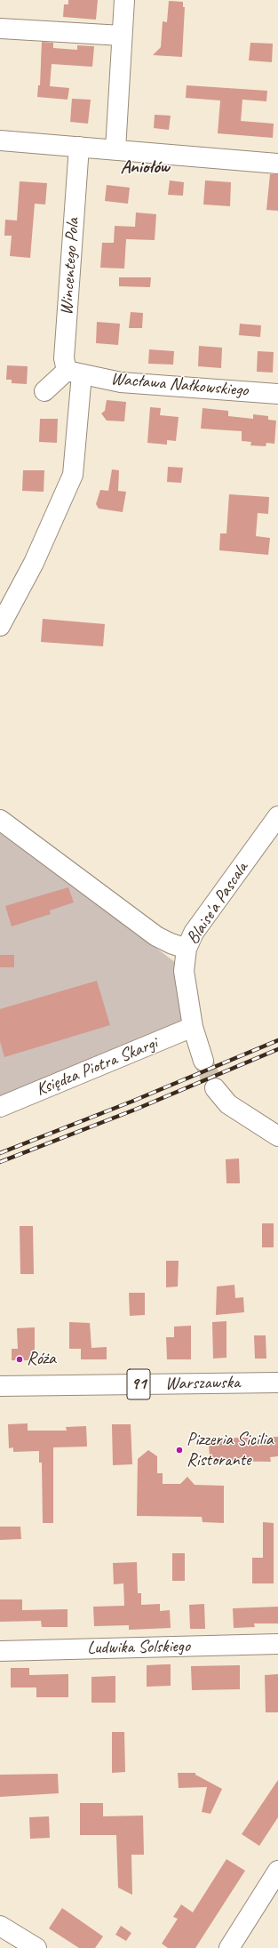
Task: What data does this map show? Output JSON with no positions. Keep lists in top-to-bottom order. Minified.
{"streets":{"street":["Wincentego Pola","Wacława Nałkowskiego","Blaise'a Pascala","Księdza Piotra Skargi","Warszawska","91","Ludwika Solskiego"]},"crossings":[["Wincentego Pola","Wacława Nałkowskiego"],["Blaise'a Pascala","Księdza Piotra Skargi"]],"districts":["Aniołów"],"places":["Róża","Pizzeria Sicilia Ristorante"]}
